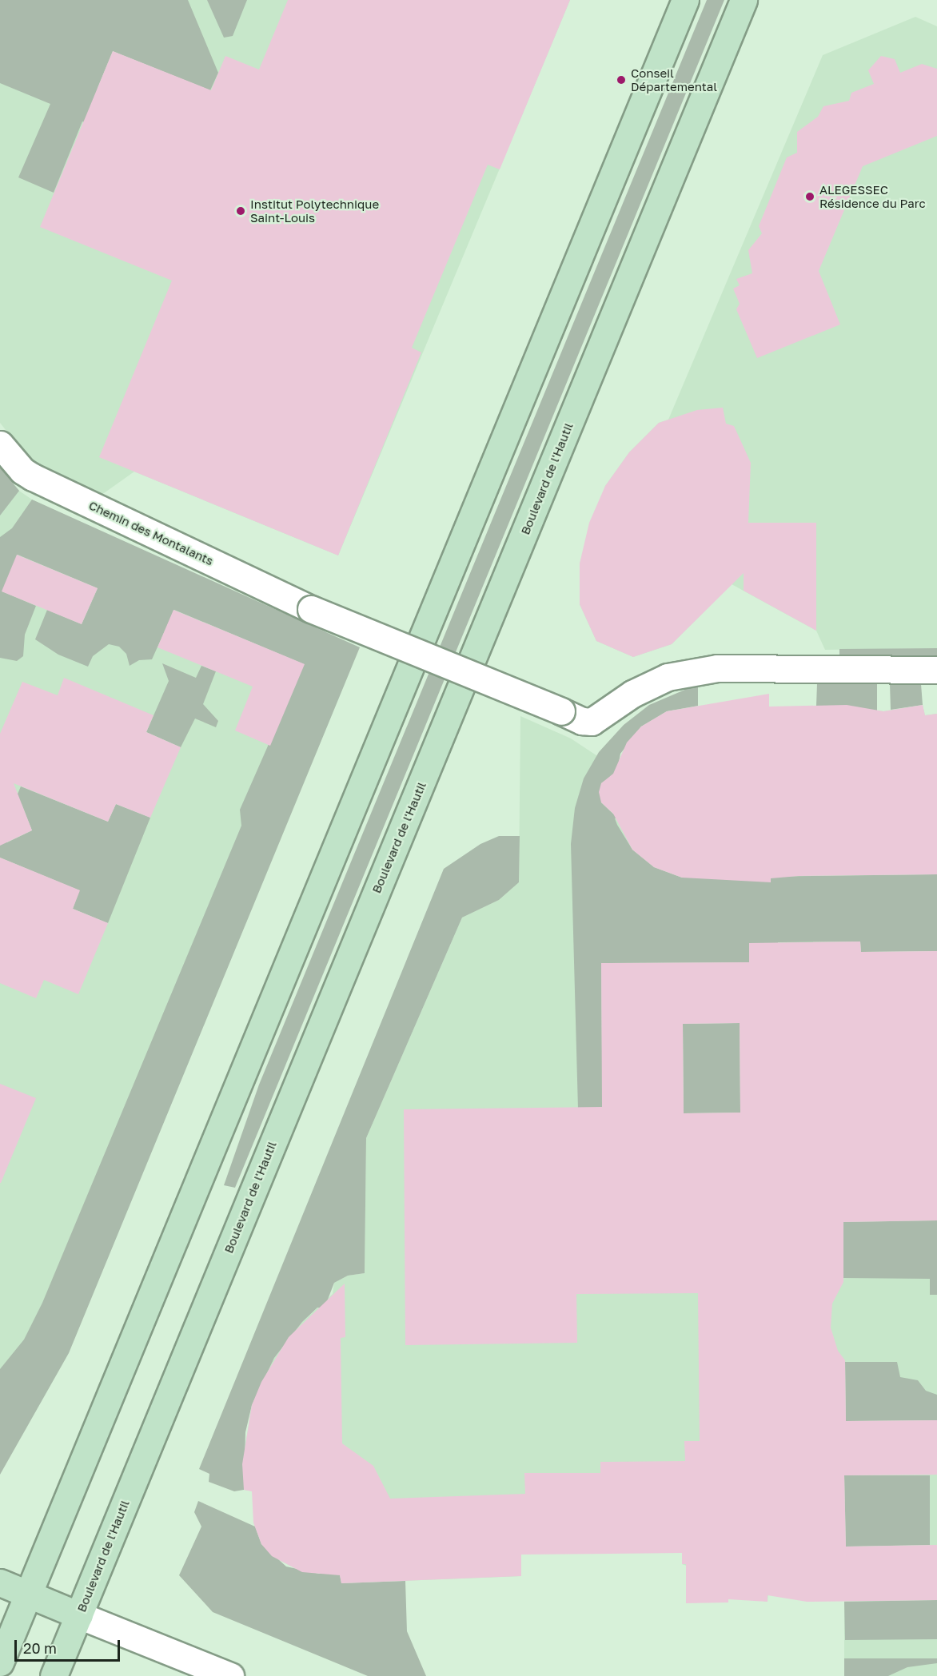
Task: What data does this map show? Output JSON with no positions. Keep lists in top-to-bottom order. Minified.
{"streets":{"main road":["Boulevard de l'Hautil"],"street":["Chemin des Montalants"]},"places":["Conseil Départemental","ALEGESSEC Résidence du Parc","Institut Polytechnique Saint-Louis"],"scale_bar":"20 m"}
